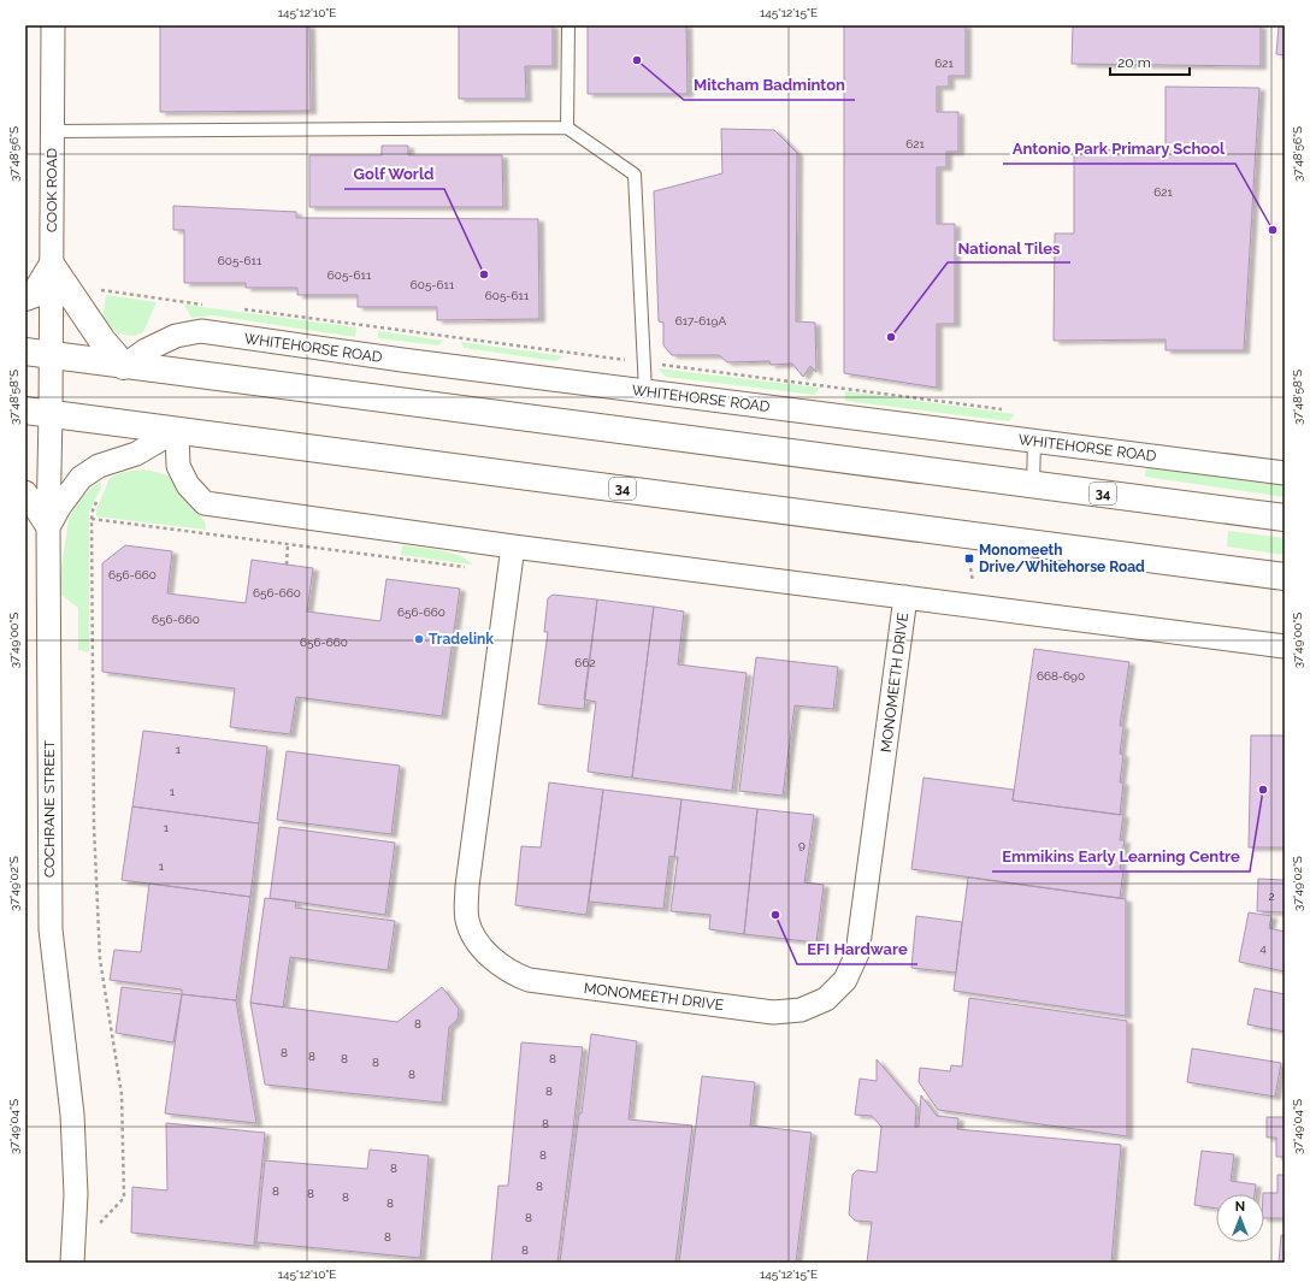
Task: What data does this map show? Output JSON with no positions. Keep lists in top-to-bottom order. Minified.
{"streets":{"highway":["34"],"street":["COOK ROAD","WHITEHORSE ROAD","MONOMEETH DRIVE","COCHRANE STREET"]},"crossings":[["COOK ROAD","34"],["COOK ROAD","COCHRANE STREET"],["WHITEHORSE ROAD","34"],["34","COCHRANE STREET"]],"places":{"other":["Mitcham Badminton","Antonio Park Primary School","Golf World","National Tiles","Tradelink","Emmikins Early Learning Centre","EFI Hardware"],"transit":["Monomeeth Drive/Whitehorse Road"]},"house_numbers":["621","621","621","605-611","605-611","605-611","605-611","617-619A","656-660","656-660","656-660","656-660","656-660","662","668-690","1","1","1","9","1","2","4","8","8","8","8","8","8","8","8","8","8","8","8","8","8","8","8","8","8","8"],"scale_bar":"20 m","north":"top","coordinates":["145°12'10\"E","145°12'15\"E","37°48'56\"S","37°48'58\"S","37°49'00\"S","37°49'02\"S","37°49'04\"S"]}
